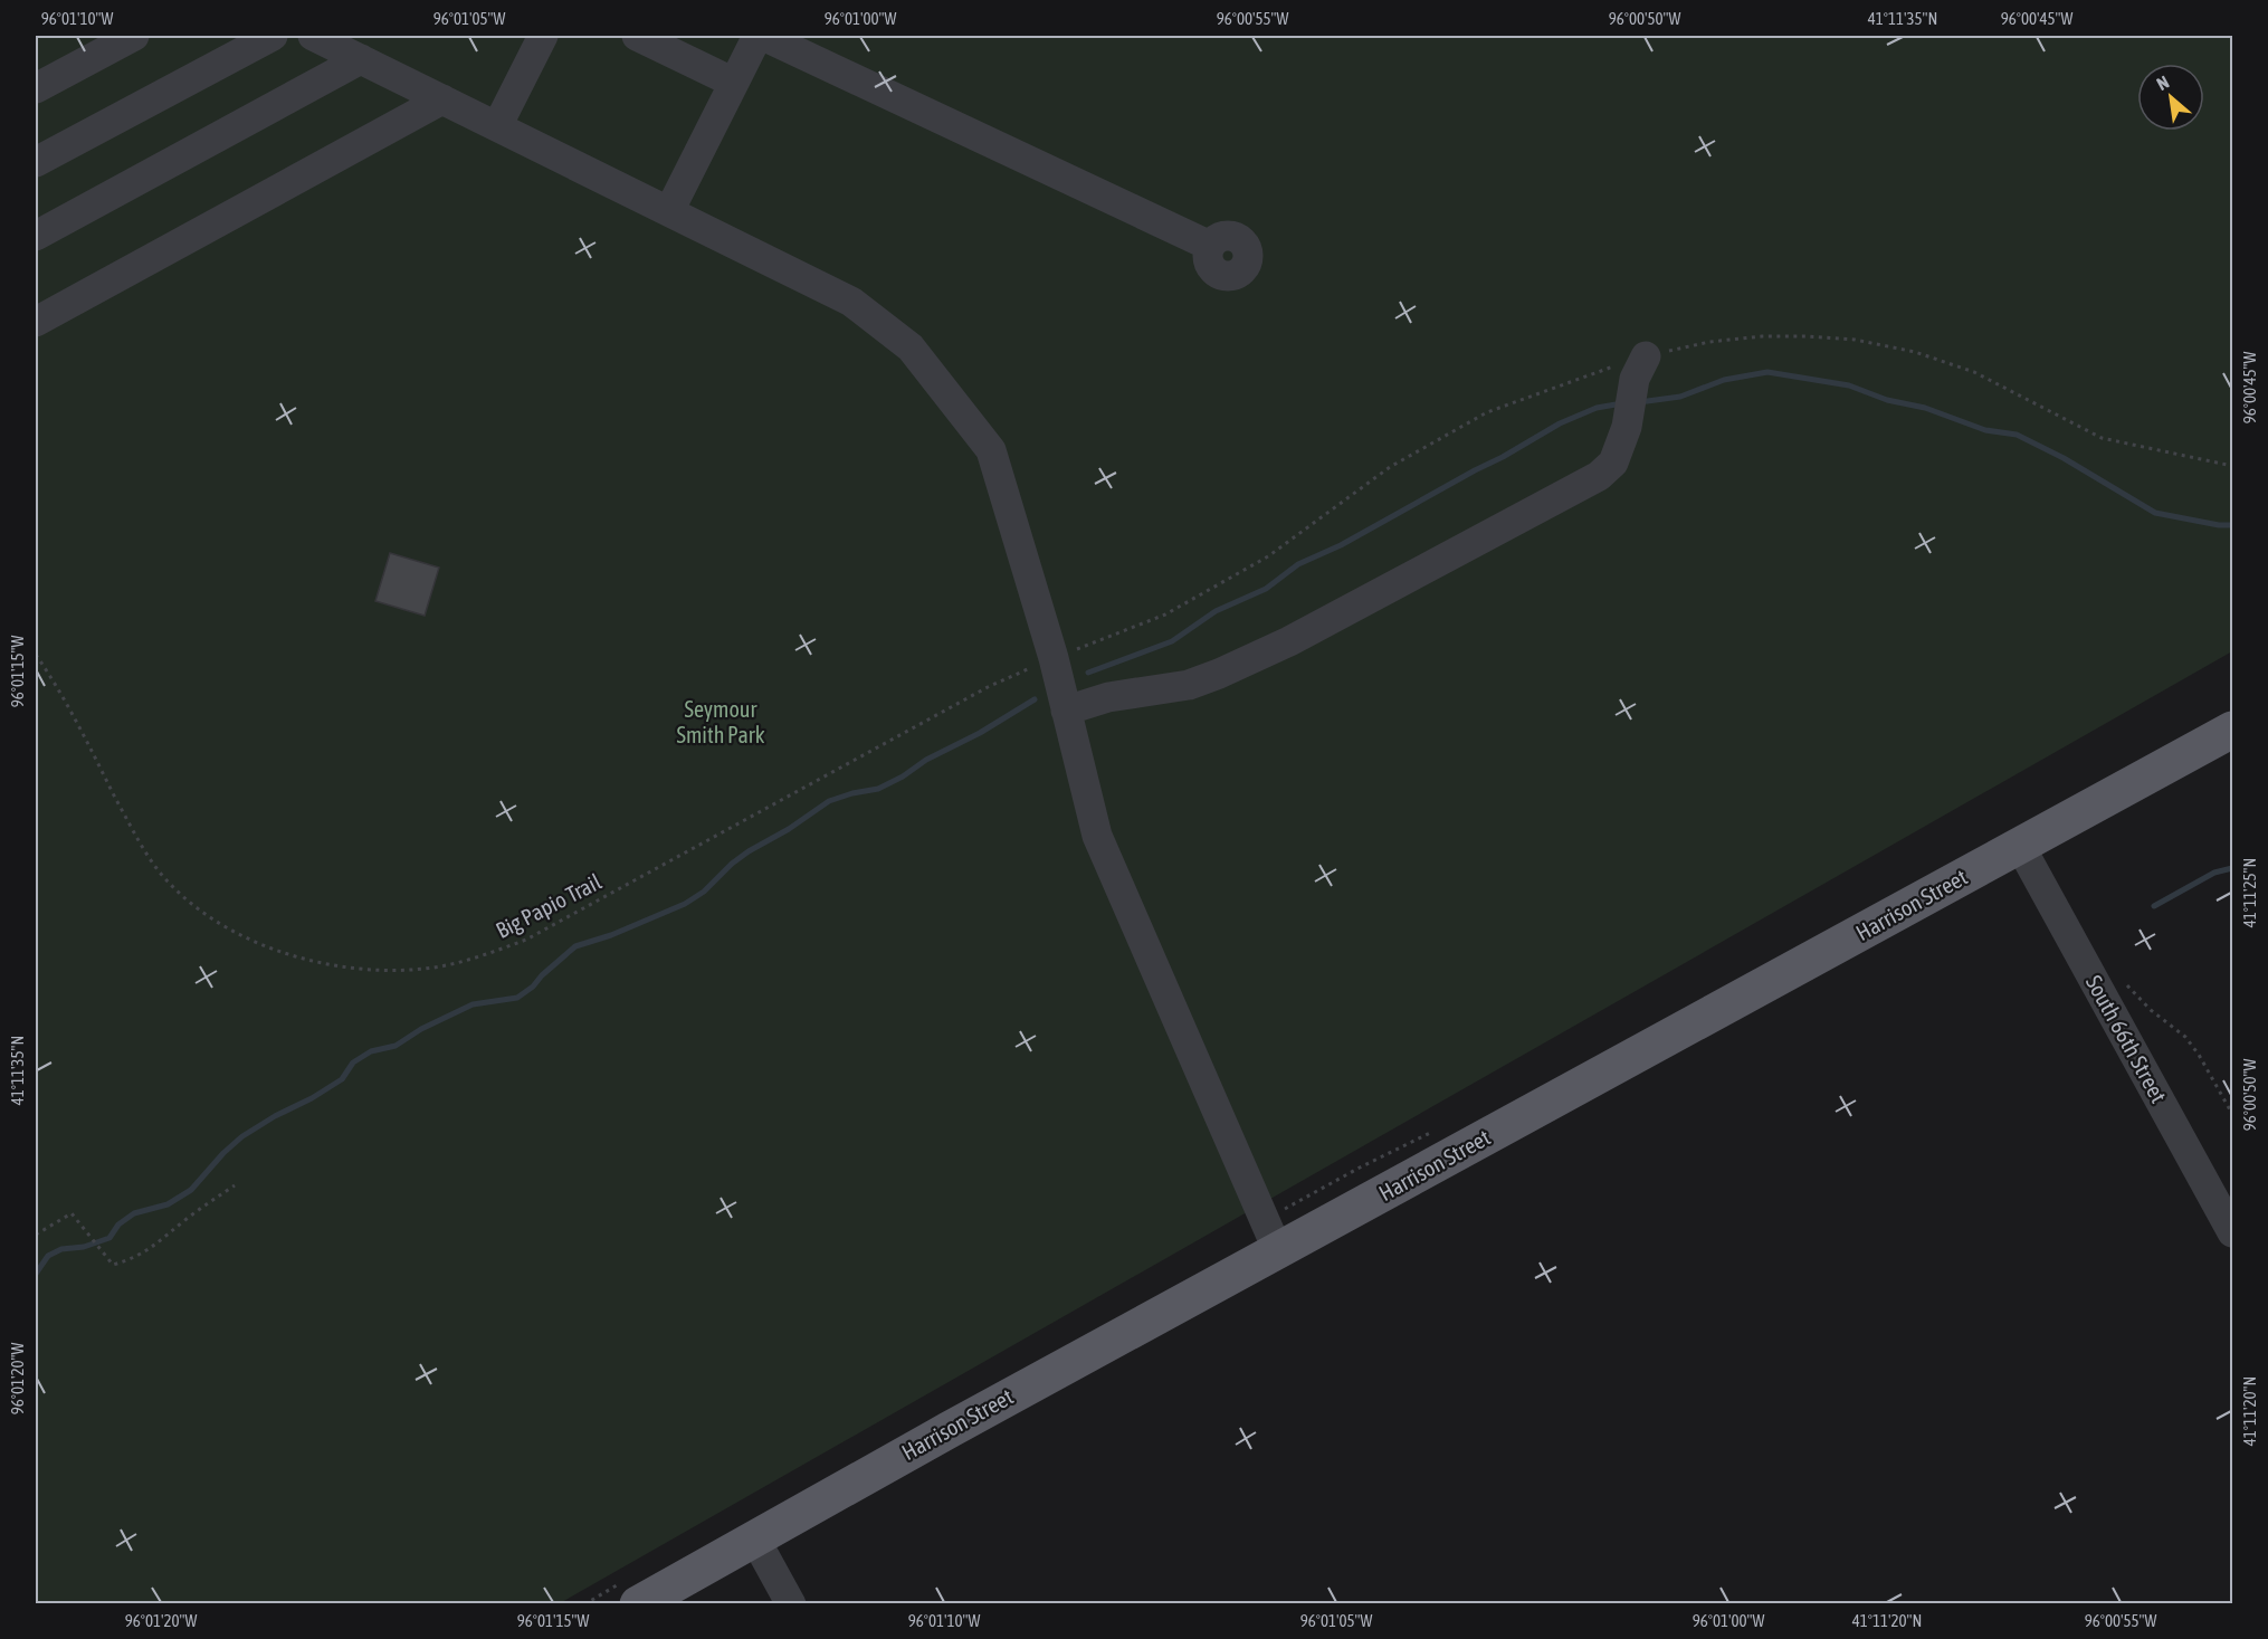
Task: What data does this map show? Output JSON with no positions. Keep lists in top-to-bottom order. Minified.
{"streets":{"main road":["Harrison Street"],"street":["South 66th Street"],"path":["Big Papio Trail"]},"crossings":[["Harrison Street","South 66th Street"]],"parks":["Seymour Smith Park"],"north":"top left","coordinates":["96°01'10\"W","96°01'05\"W","96°01'00\"W","96°00'55\"W","96°00'50\"W","41°11'35\"N","96°00'45\"W","96°01'15\"W","41°11'25\"N","96°01'20\"W","41°11'20\"N"]}
